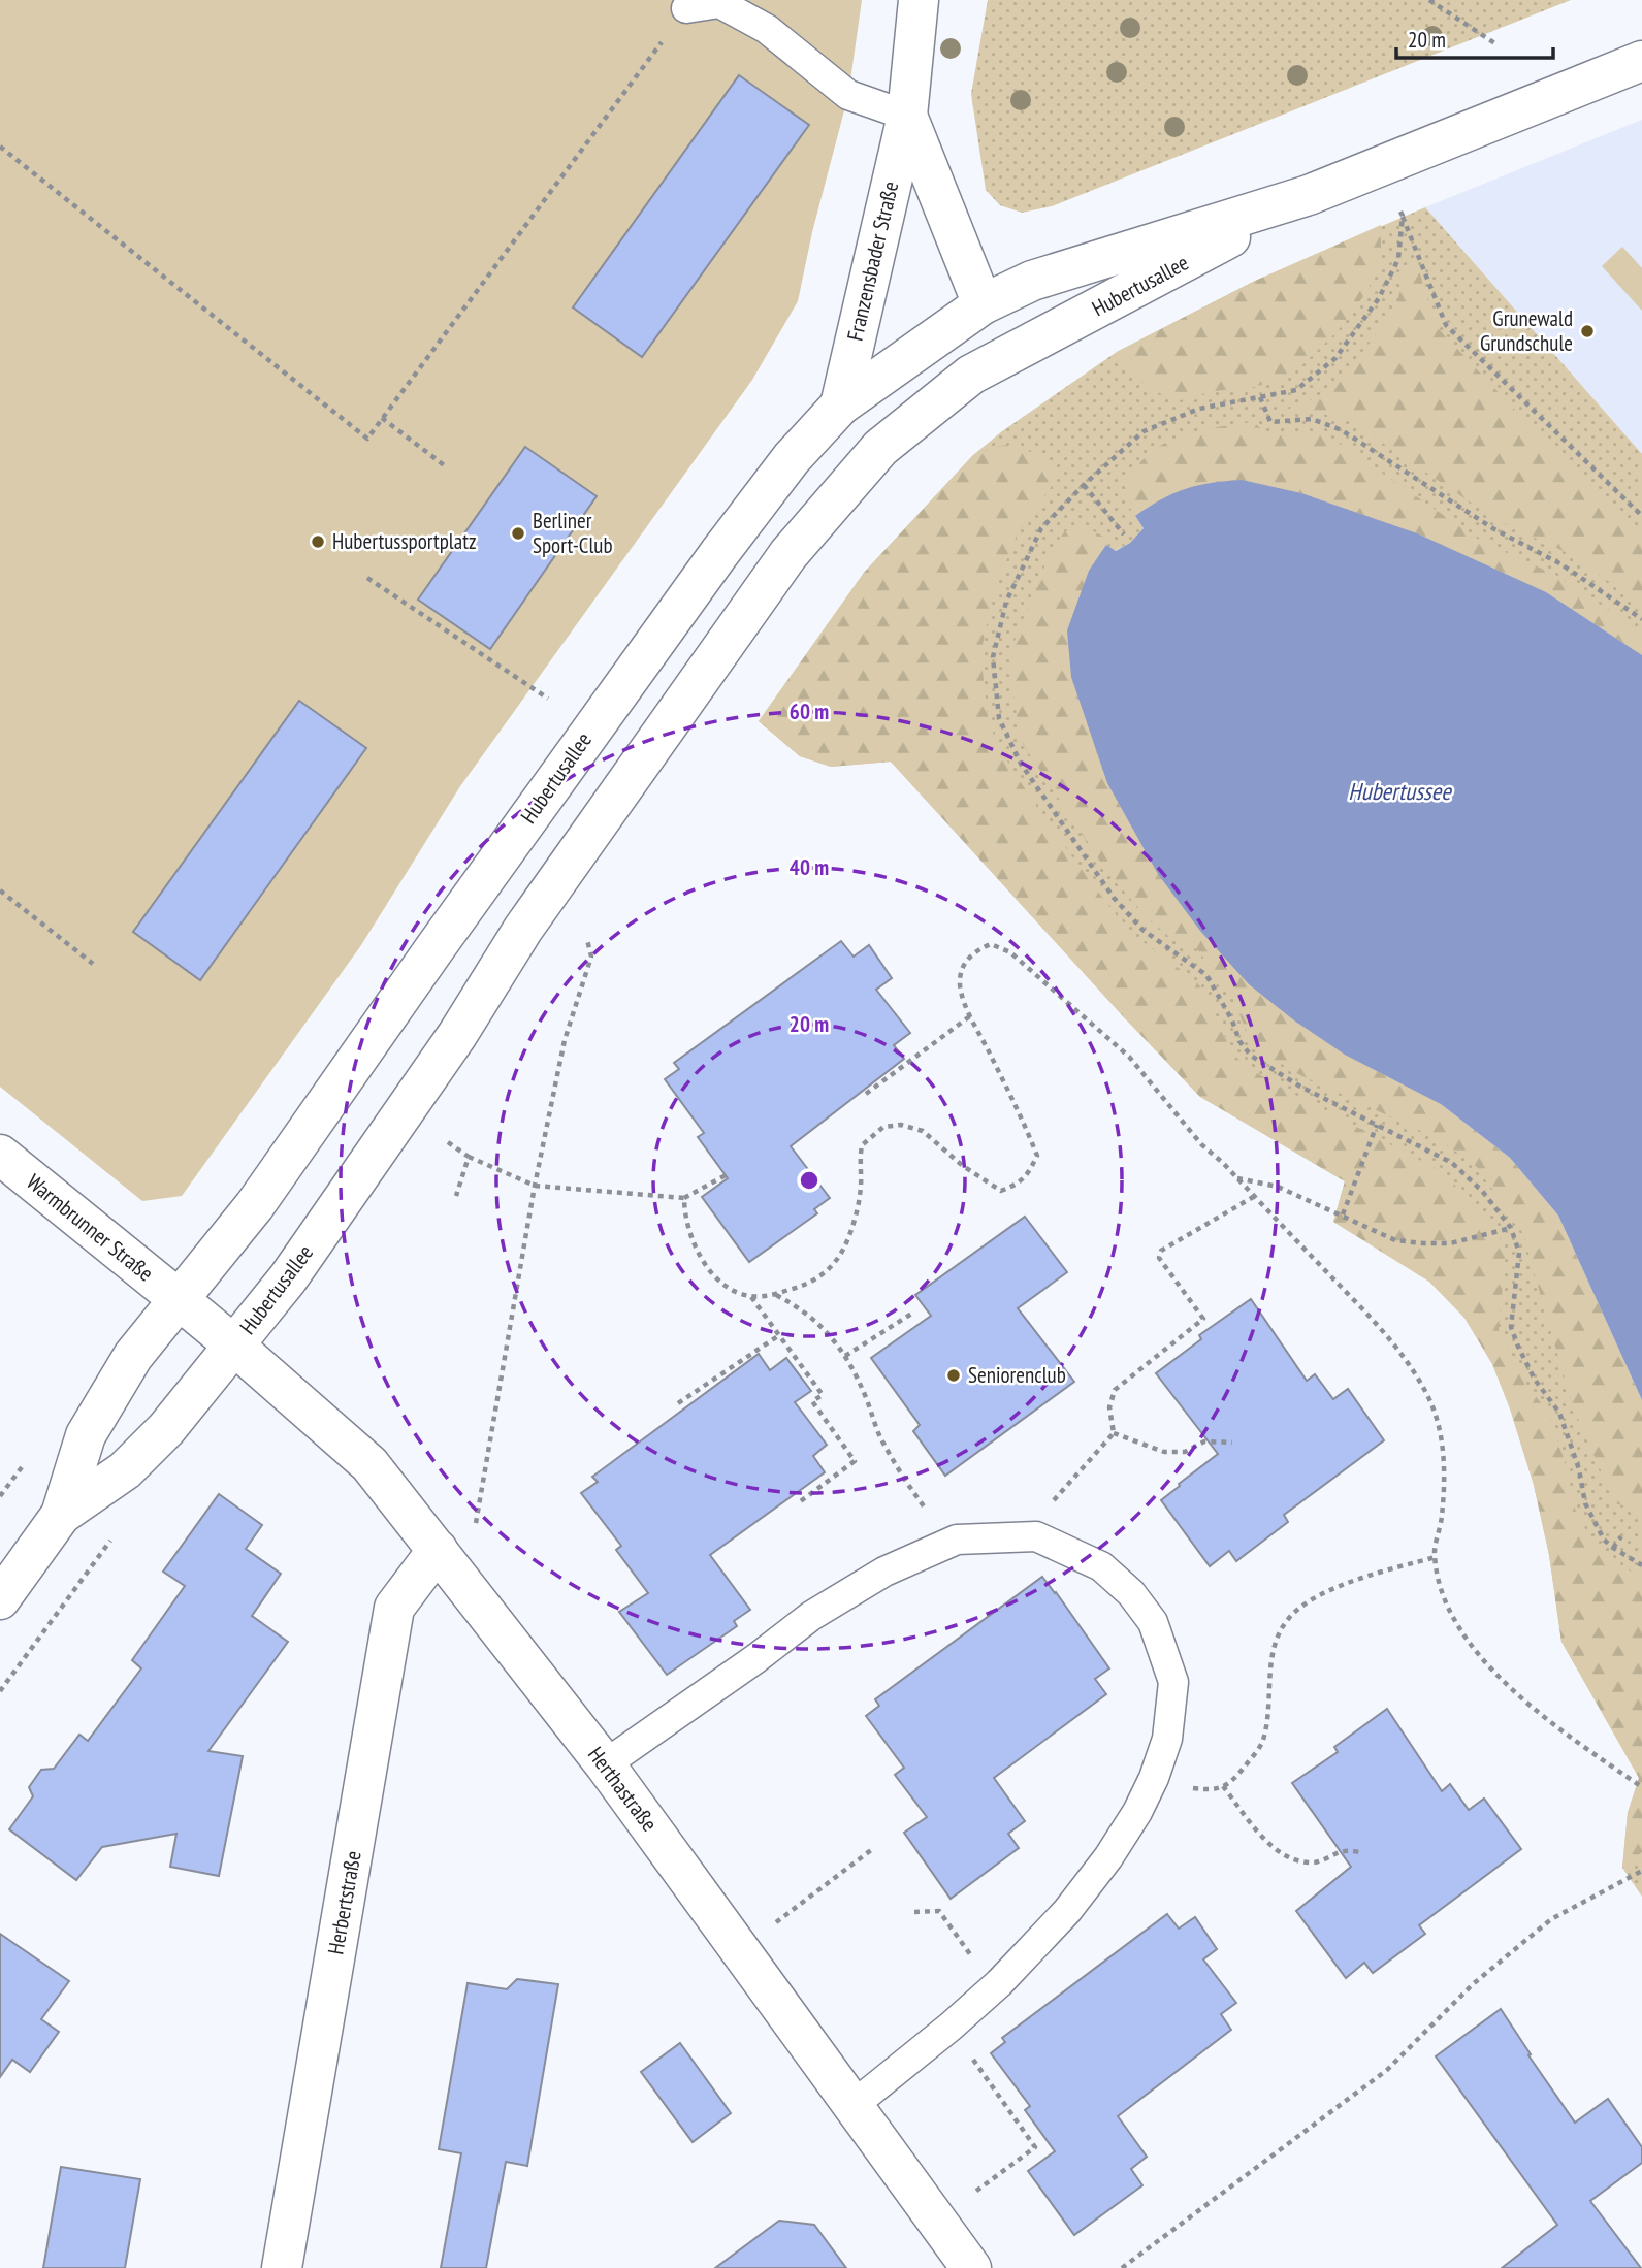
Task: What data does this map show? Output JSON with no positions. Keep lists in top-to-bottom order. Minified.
{"streets":{"main road":["Franzensbader Straße","Hubertusallee","Warmbrunner Straße","Herthastraße","Herbertstraße"]},"crossings":[["Franzensbader Straße","Hubertusallee"],["Hubertusallee","Warmbrunner Straße"],["Hubertusallee","Herthastraße"],["Herthastraße","Herbertstraße"]],"water":["Hubertussee"],"places":["Grunewald Grundschule","Berliner Sport-Club","Hubertussportplatz","Seniorenclub"],"scale_bar":"20 m","rings":["60 m","40 m","20 m"]}
